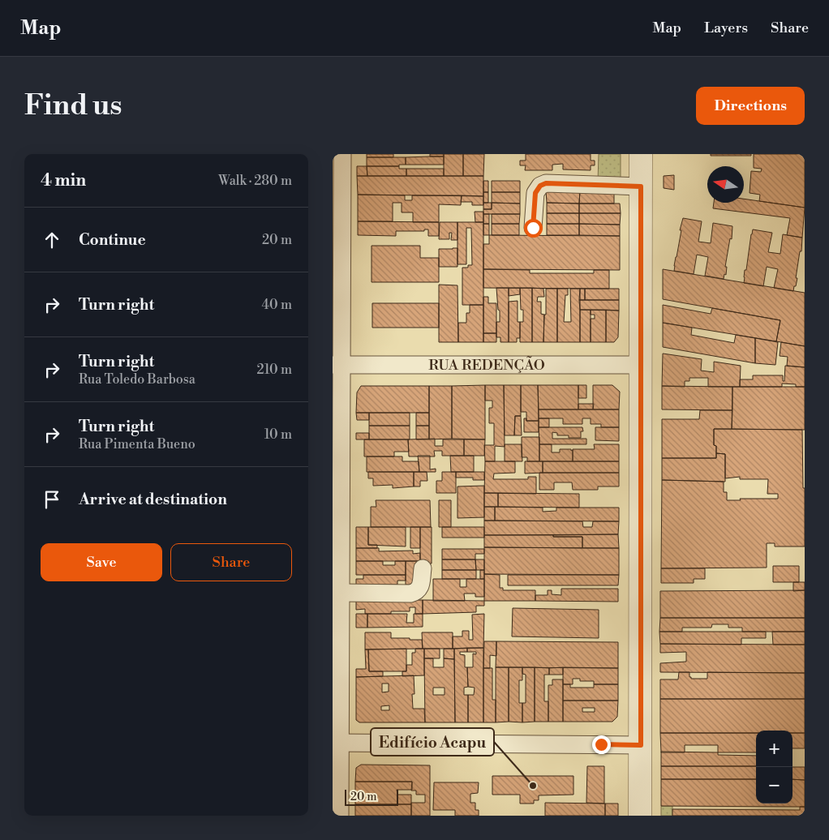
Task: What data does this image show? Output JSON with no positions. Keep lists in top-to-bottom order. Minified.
{"streets":{"street":["RUA REDENÇÃO"]},"places":["Edifício Acapu"],"scale_bar":"20 m","north":"left","page":{"header":"Map","nav":["Map","Layers","Share"],"buttons":["Directions",["Save","Share"]],"title":"Find us","heading":["4 min","Walk · 280 m"],"list":[["Continue","20 m"],["Turn right","40 m"],["Turn right","Rua Toledo Barbosa","210 m"],["Turn right","Rua Pimenta Bueno","10 m"],"Arrive at destination"],"map_buttons":["+","−"],"scale":"20 m"}}
